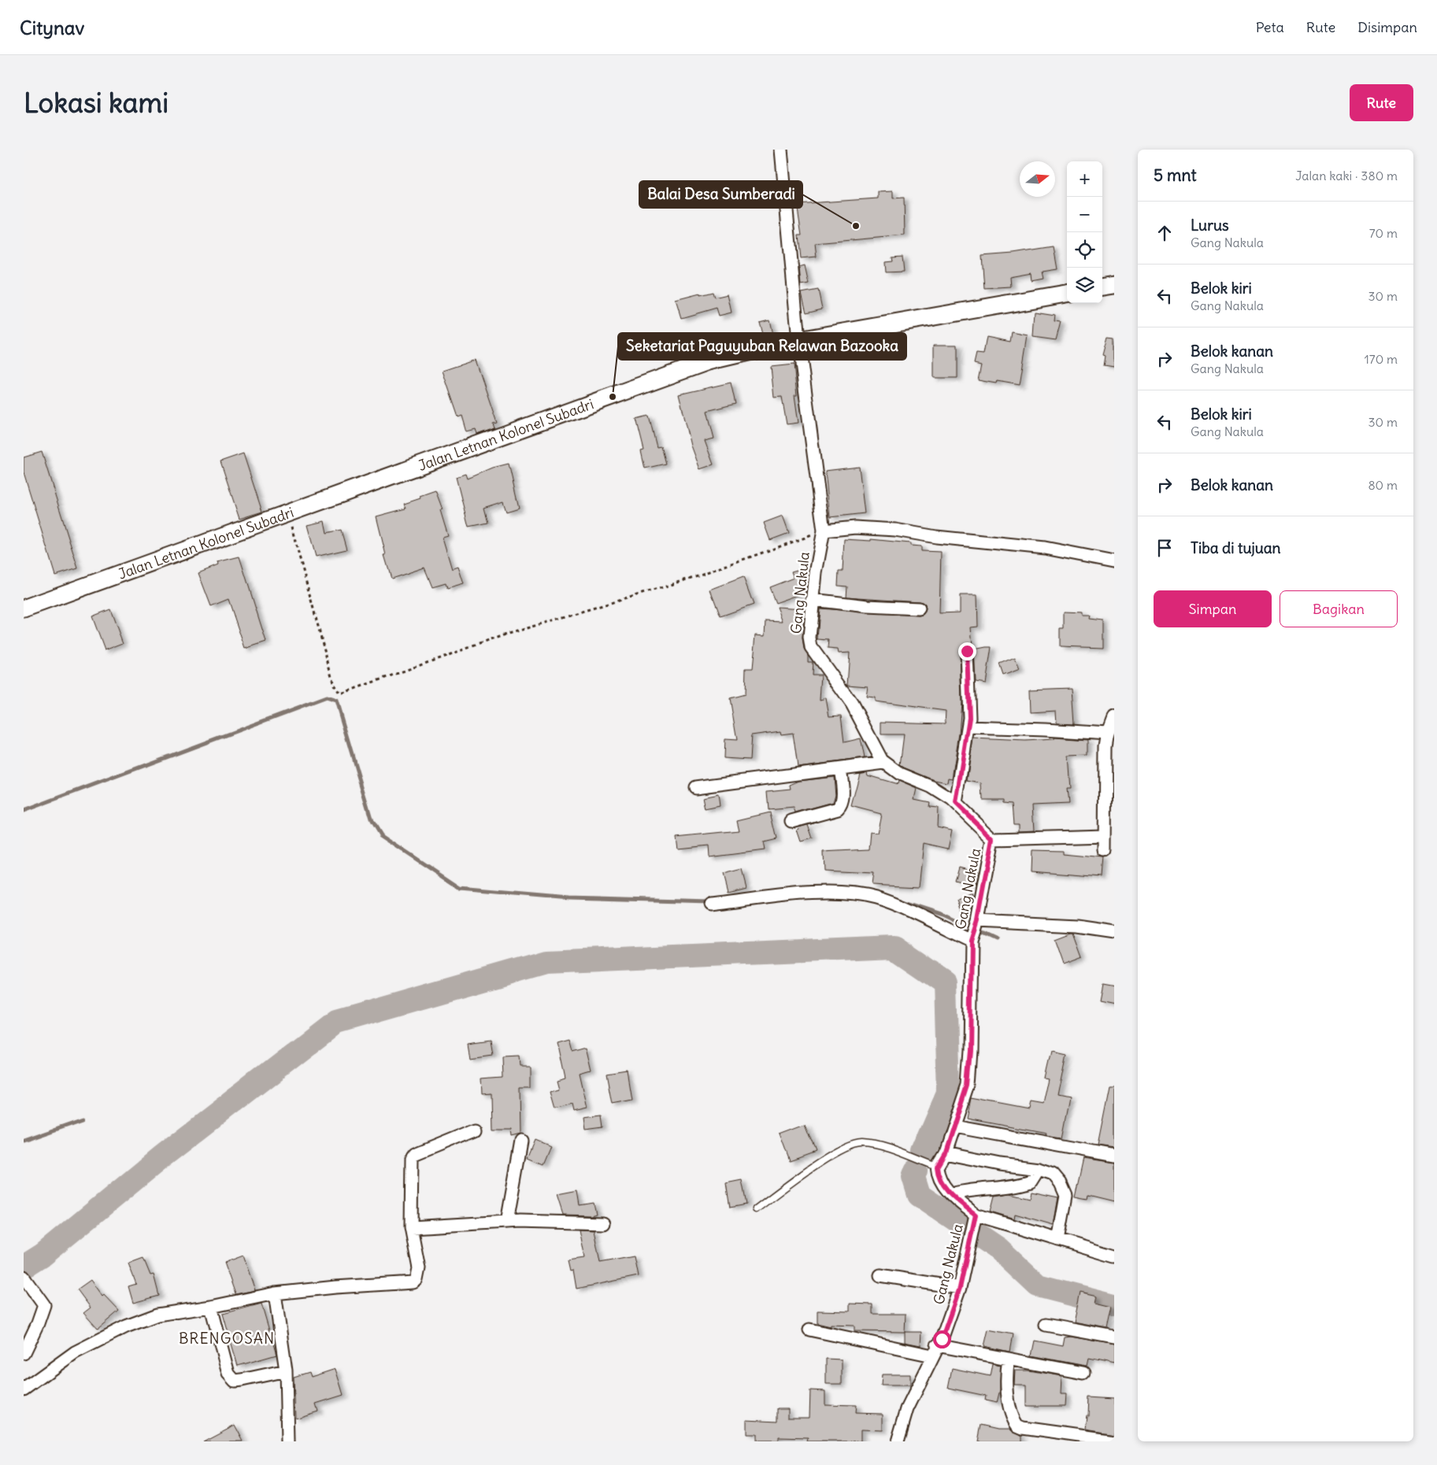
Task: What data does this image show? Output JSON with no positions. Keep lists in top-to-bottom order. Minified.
{"streets":{"main road":["Jalan Letnan Kolonel Subadri"],"street":["Gang Nakula"]},"crossings":[["Jalan Letnan Kolonel Subadri","Gang Nakula"]],"districts":["BRENGOSAN"],"places":["Balai Desa Sumberadi","Seketariat Paguyuban Relawan Bazooka"],"north":"right","page":{"header":"Citynav","nav":["Peta","Rute","Disimpan"],"buttons":["Rute",["Simpan","Bagikan"]],"title":"Lokasi kami","heading":["5 mnt","Jalan kaki · 380 m"],"map_buttons":["+","−"],"list":[["Lurus","Gang Nakula","70 m"],["Belok kiri","Gang Nakula","30 m"],["Belok kanan","Gang Nakula","170 m"],["Belok kiri","Gang Nakula","30 m"],["Belok kanan","80 m"],"Tiba di tujuan"]}}
